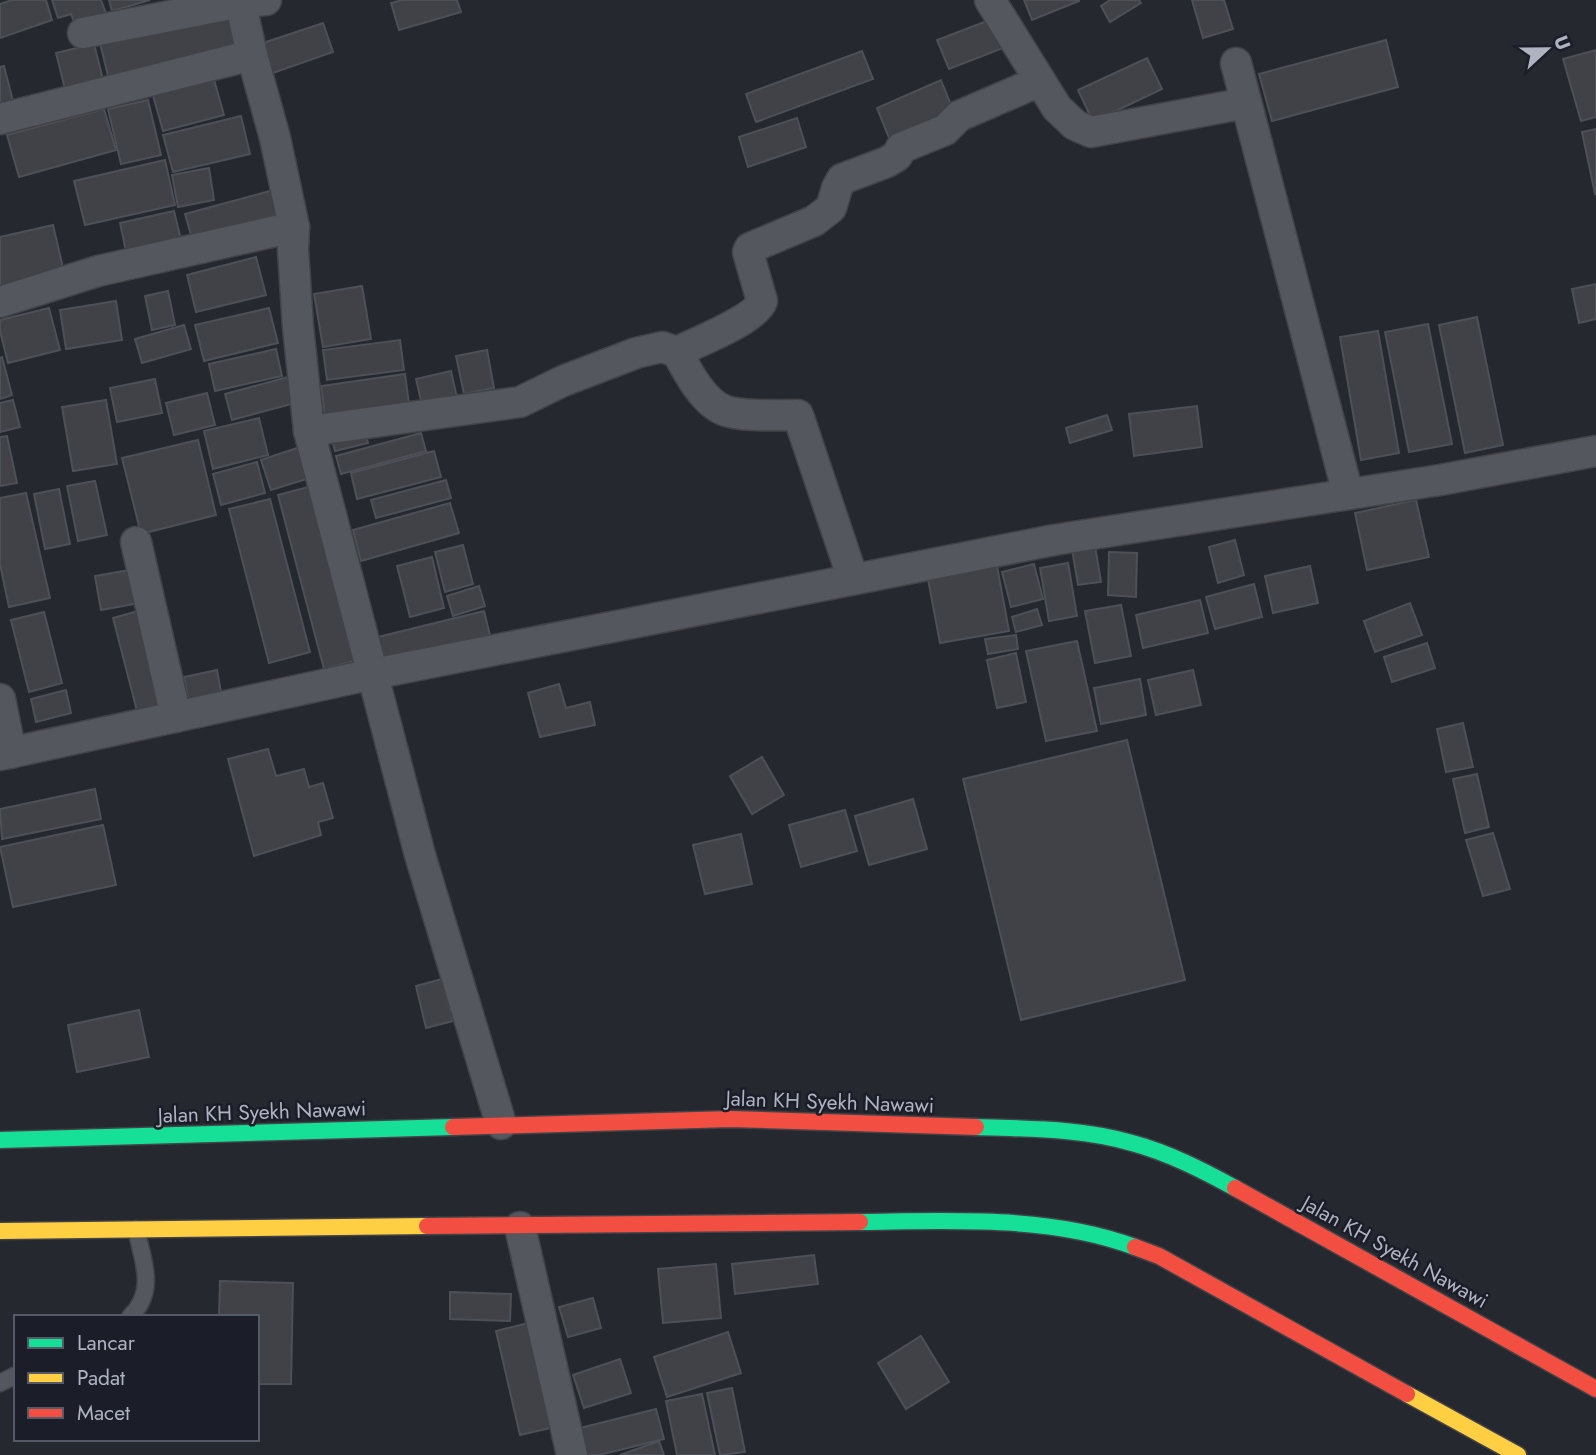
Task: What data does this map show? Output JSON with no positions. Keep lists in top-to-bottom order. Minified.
{"streets":{"main road":["Jalan KH Syekh Nawawi"]},"legend":["Lancar","Padat","Macet"],"north":"right"}
